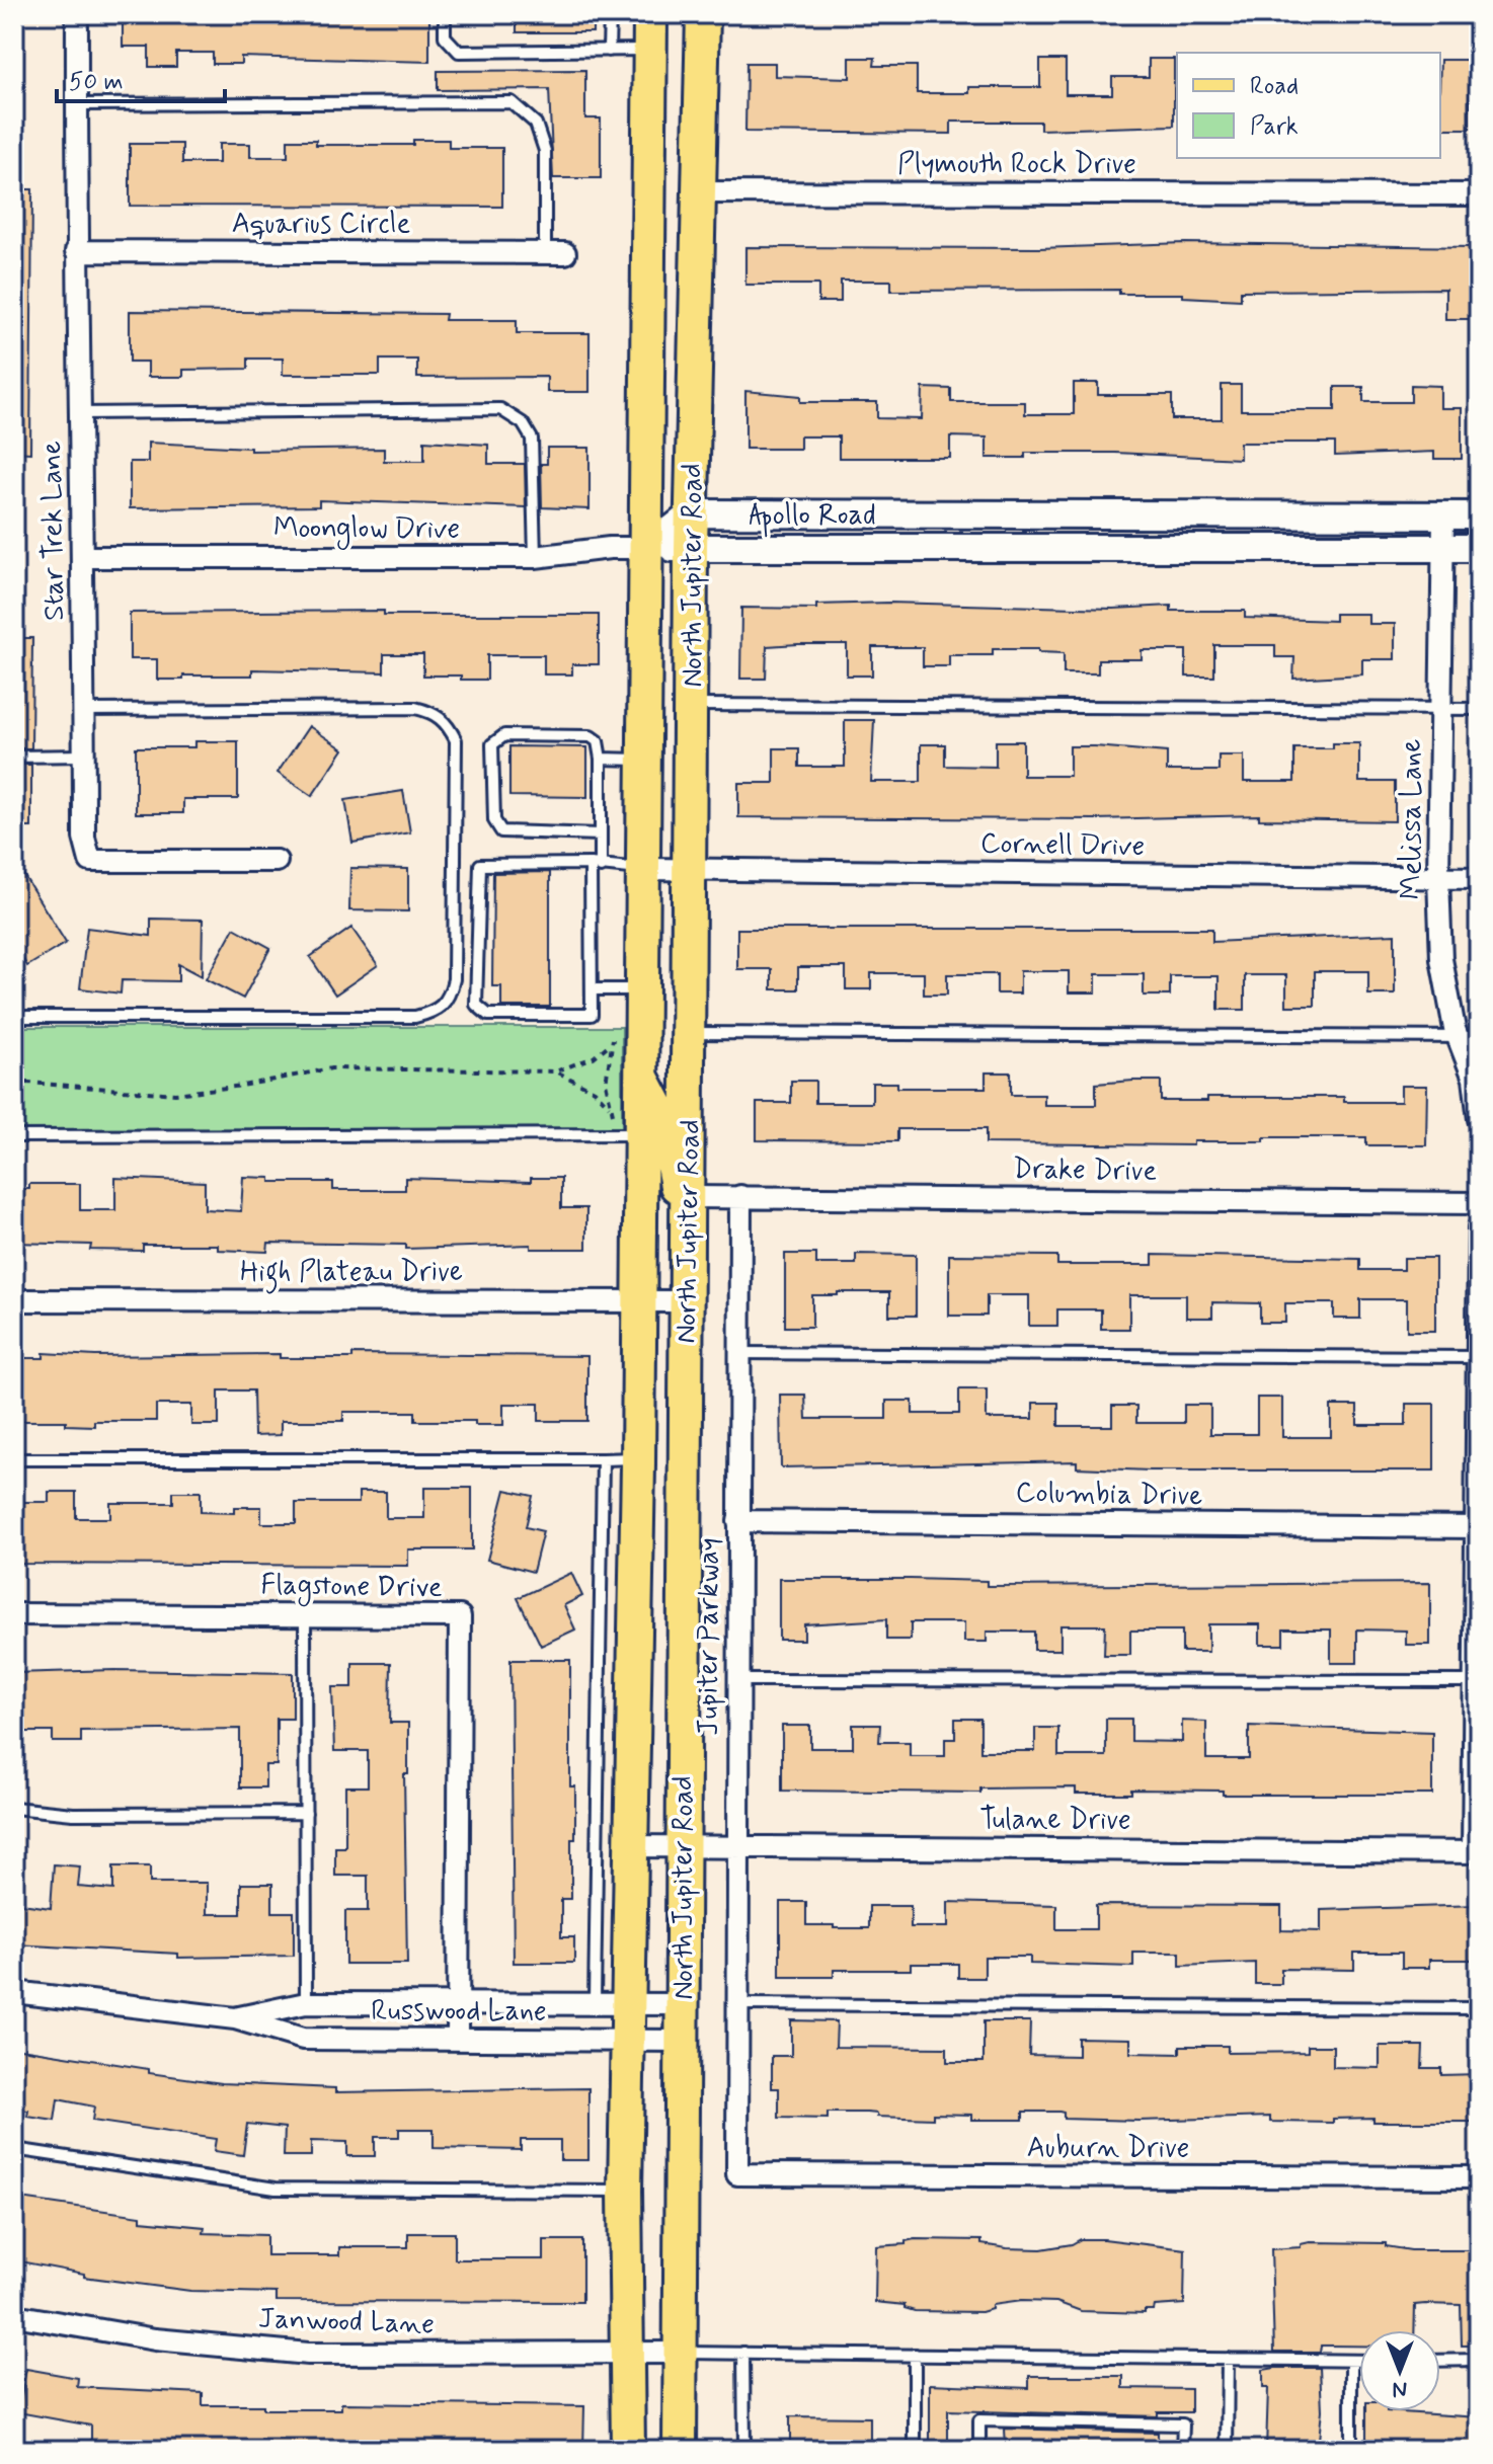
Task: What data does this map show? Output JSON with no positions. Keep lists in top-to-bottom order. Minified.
{"streets":{"main road":["North Jupiter Road"],"street":["Plymouth Rock Drive","Aquarius Circle","Apollo Road","Moonglow Drive","Star Trek Lane","Melissa Lane","Cornell Drive","Drake Drive","High Plateau Drive","Columbia Drive","Flagstone Drive","Jupiter Parkway","Tulane Drive","Russwood Lane","Auburn Drive","Janwood Lane"]},"crossings":[["Plymouth Rock Drive","North Jupiter Road"],["Aquarius Circle","Star Trek Lane"],["Apollo Road","Moonglow Drive"],["Apollo Road","North Jupiter Road"],["Apollo Road","Melissa Lane"],["Moonglow Drive","Star Trek Lane"],["Moonglow Drive","North Jupiter Road"],["North Jupiter Road","Cornell Drive"],["North Jupiter Road","Drake Drive"],["North Jupiter Road","High Plateau Drive"],["North Jupiter Road","Tulane Drive"],["North Jupiter Road","Russwood Lane"],["North Jupiter Road","Janwood Lane"],["Melissa Lane","Cornell Drive"],["Drake Drive","Jupiter Parkway"],["Columbia Drive","Jupiter Parkway"],["Flagstone Drive","Russwood Lane"],["Jupiter Parkway","Tulane Drive"],["Jupiter Parkway","Auburn Drive"]],"legend":["Road","Park"],"scale_bar":"50 m","north":"bottom"}
